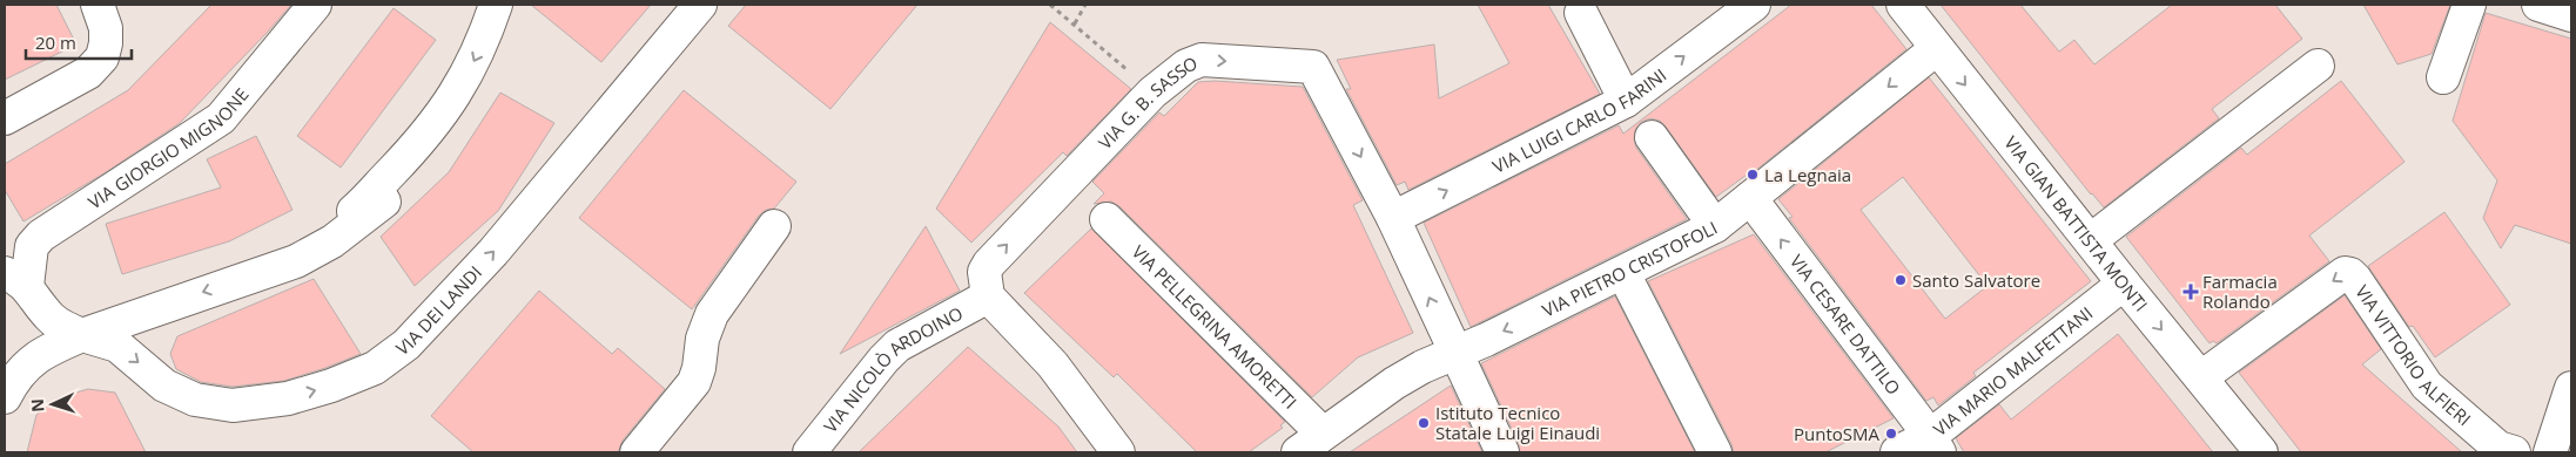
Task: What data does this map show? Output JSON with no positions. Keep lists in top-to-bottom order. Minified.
{"streets":{"street":["VIA G. B. SASSO","VIA LUIGI CARLO FARINI","VIA GIORGIO MIGNONE","VIA GIAN BATTISTA MONTI","VIA PIETRO CRISTOFOLI","VIA DEI LANDI","VIA CESARE DATTILO","VIA PELLEGRINA AMORETTI","VIA VITTORIO ALFIERI","VIA MARIO MALFETTANI","VIA NICOLÒ ARDOINO"]},"crossings":[["VIA G. B. SASSO","VIA LUIGI CARLO FARINI"],["VIA G. B. SASSO","VIA PIETRO CRISTOFOLI"],["VIA G. B. SASSO","VIA NICOLÒ ARDOINO"],["VIA GIORGIO MIGNONE","VIA DEI LANDI"],["VIA GIAN BATTISTA MONTI","VIA PIETRO CRISTOFOLI"],["VIA GIAN BATTISTA MONTI","VIA VITTORIO ALFIERI"],["VIA GIAN BATTISTA MONTI","VIA MARIO MALFETTANI"],["VIA PIETRO CRISTOFOLI","VIA CESARE DATTILO"],["VIA PIETRO CRISTOFOLI","VIA PELLEGRINA AMORETTI"],["VIA CESARE DATTILO","VIA MARIO MALFETTANI"]],"one_way":["VIA LUIGI CARLO FARINI","VIA GIAN BATTISTA MONTI","VIA PIETRO CRISTOFOLI"],"places":{"other":["La Legnaia","Santo Salvatore","Istituto Tecnico Statale Luigi Einaudi","PuntoSMA"],"health":["Farmacia Rolando"]},"scale_bar":"20 m","north":"left"}
